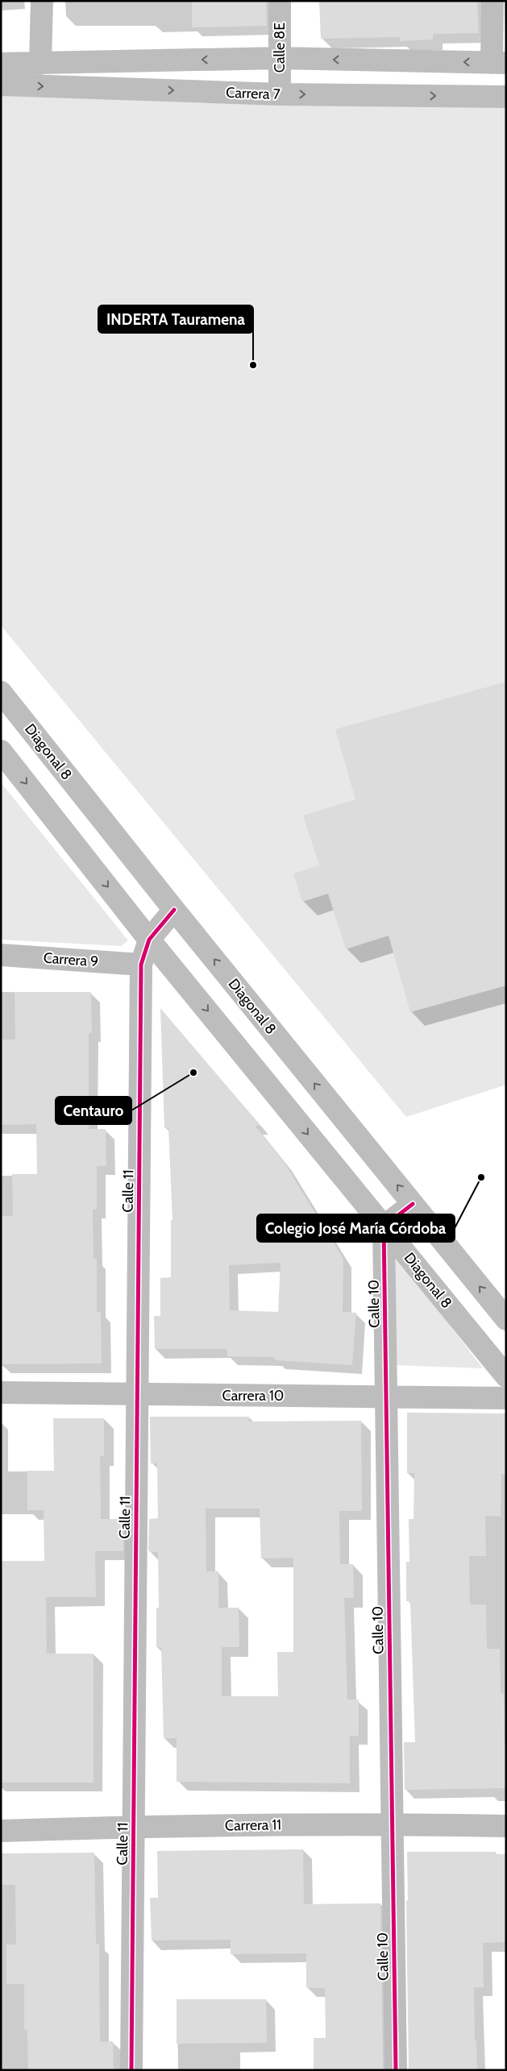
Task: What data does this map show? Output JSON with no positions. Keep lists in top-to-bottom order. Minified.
{"streets":{"street":["Calle 8E","Carrera 7","Diagonal 8","Carrera 9","Calle 11","Calle 10","Carrera 10","Carrera 11"]},"crossings":[["Calle 8E","Carrera 7"],["Diagonal 8","Calle 11"],["Diagonal 8","Calle 10"],["Carrera 9","Calle 11"],["Calle 11","Carrera 10"],["Calle 11","Carrera 11"],["Calle 10","Carrera 10"],["Calle 10","Carrera 11"]],"places":["INDERTA Tauramena","Centauro","Colegio José María Córdoba"]}
